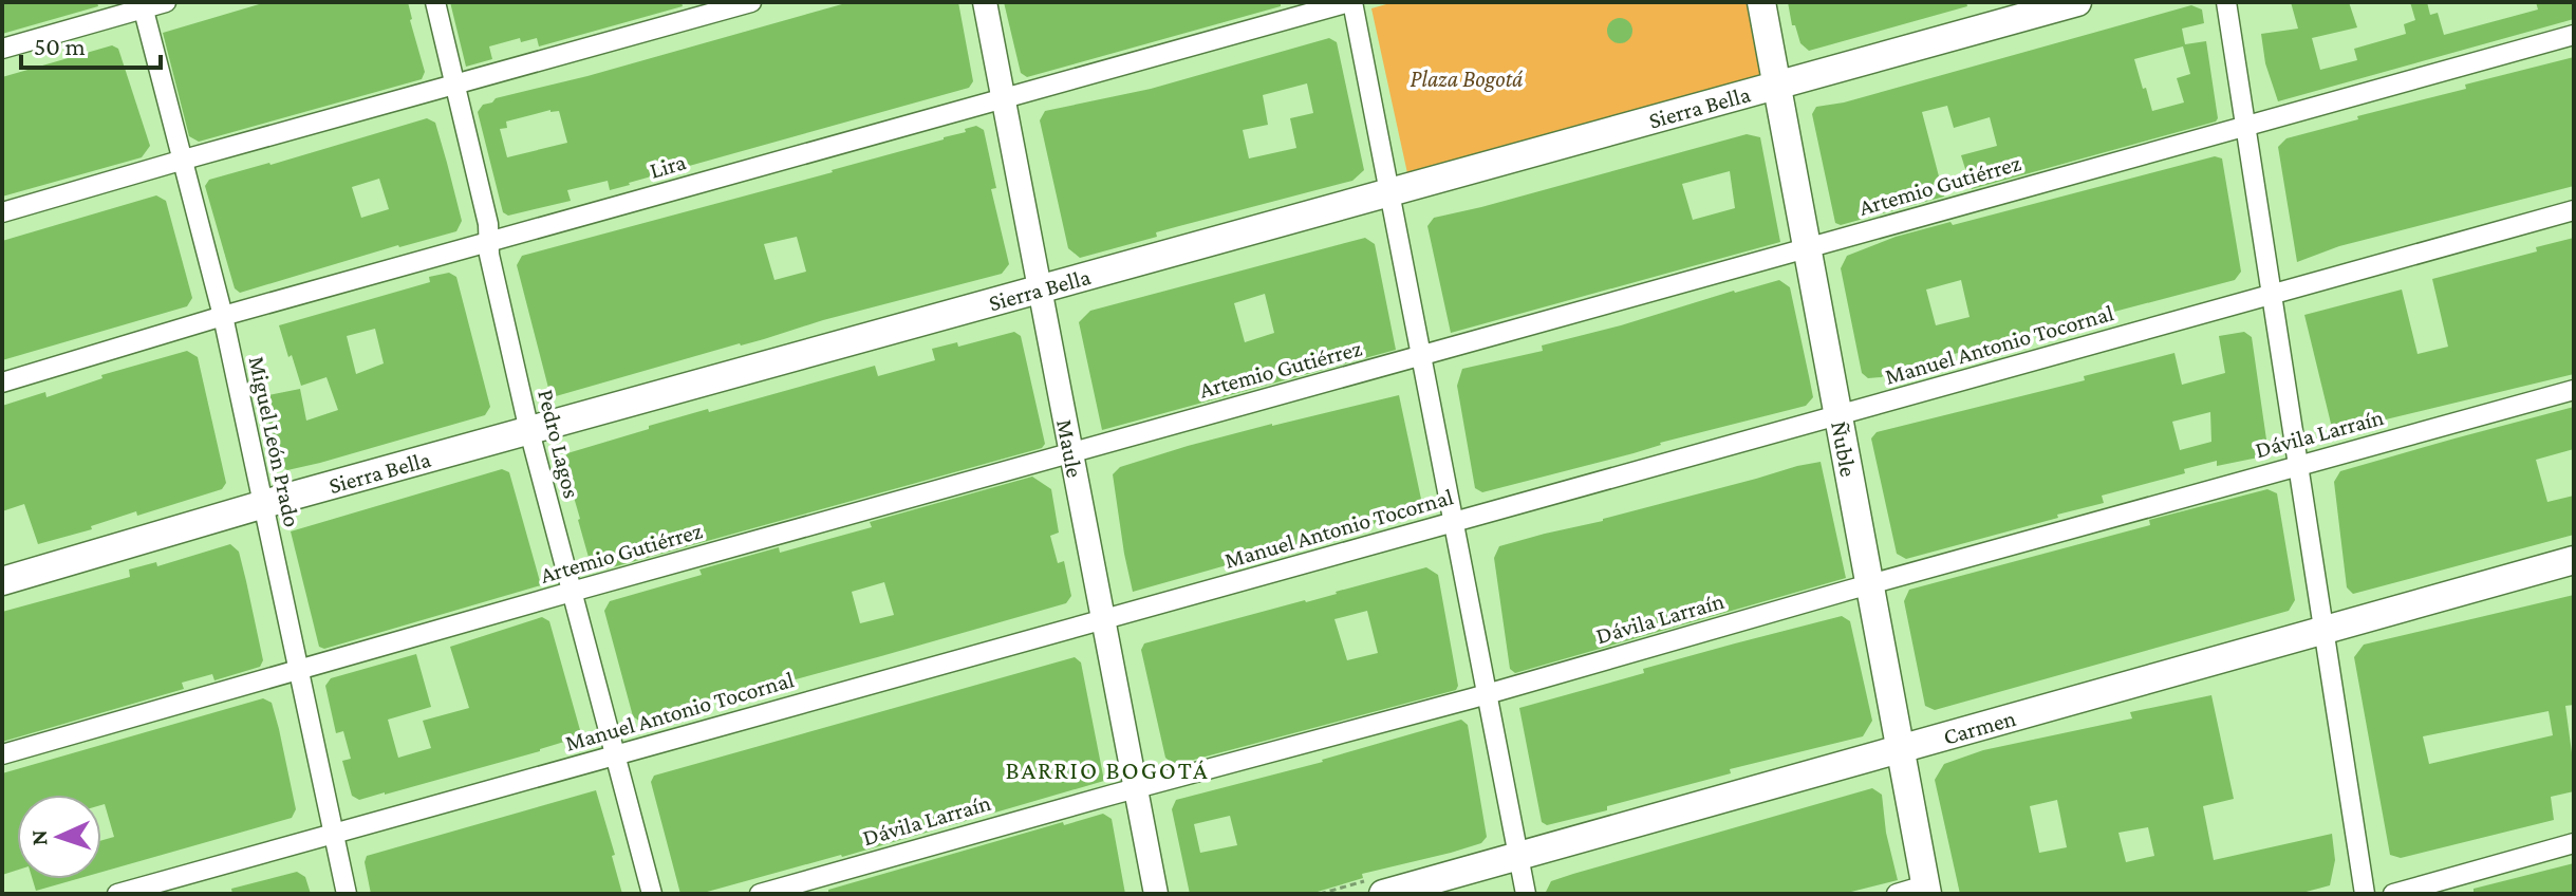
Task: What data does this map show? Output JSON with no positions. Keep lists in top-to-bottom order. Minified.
{"streets":{"main road":["Sierra Bella","Ñuble","Carmen"],"street":["Lira","Artemio Gutiérrez","Manuel Antonio Tocornal","Dávila Larraín","Miguel León Prado","Pedro Lagos","Maule"]},"crossings":[["Sierra Bella","Miguel León Prado"],["Sierra Bella","Pedro Lagos"],["Sierra Bella","Maule"],["Sierra Bella","Ñuble"],["Lira","Miguel León Prado"],["Lira","Pedro Lagos"],["Lira","Maule"],["Artemio Gutiérrez","Miguel León Prado"],["Artemio Gutiérrez","Pedro Lagos"],["Artemio Gutiérrez","Maule"],["Artemio Gutiérrez","Ñuble"],["Manuel Antonio Tocornal","Miguel León Prado"],["Manuel Antonio Tocornal","Pedro Lagos"],["Manuel Antonio Tocornal","Maule"],["Manuel Antonio Tocornal","Ñuble"],["Dávila Larraín","Maule"],["Dávila Larraín","Ñuble"],["Ñuble","Carmen"]],"districts":["BARRIO BOGOTÁ"],"parks":["Plaza Bogotá"],"scale_bar":"50 m","north":"left"}
